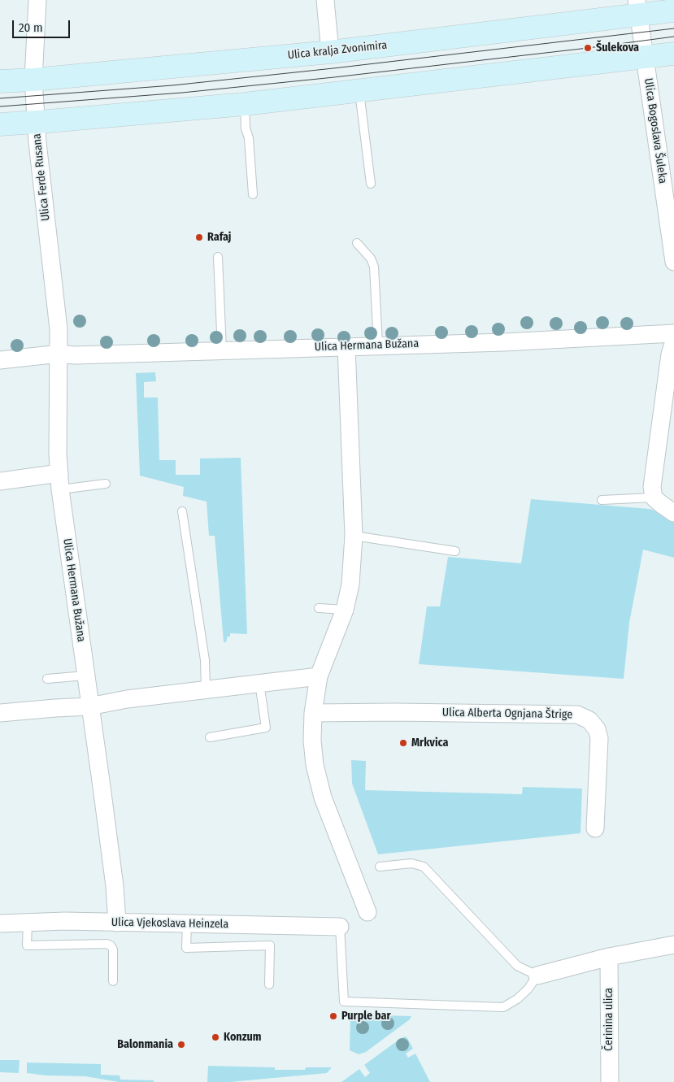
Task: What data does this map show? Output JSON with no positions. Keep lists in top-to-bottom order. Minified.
{"streets":{"main road":["Ulica kralja Zvonimira"],"street":["Ulica Bogoslava Šuleka","Ulica Ferde Rusana","Ulica Hermana Bužana","Ulica Alberta Ognjana Štrige","Ulica Vjekoslava Heinzela","Čerinina ulica"]},"crossings":[["Ulica kralja Zvonimira","Ulica Bogoslava Šuleka"],["Ulica kralja Zvonimira","Ulica Ferde Rusana"],["Ulica Ferde Rusana","Ulica Hermana Bužana"],["Ulica Hermana Bužana","Ulica Vjekoslava Heinzela"]],"places":["Šulekova","Rafaj","Mrkvica","Purple bar","Konzum","Balonmania"],"scale_bar":"20 m"}
